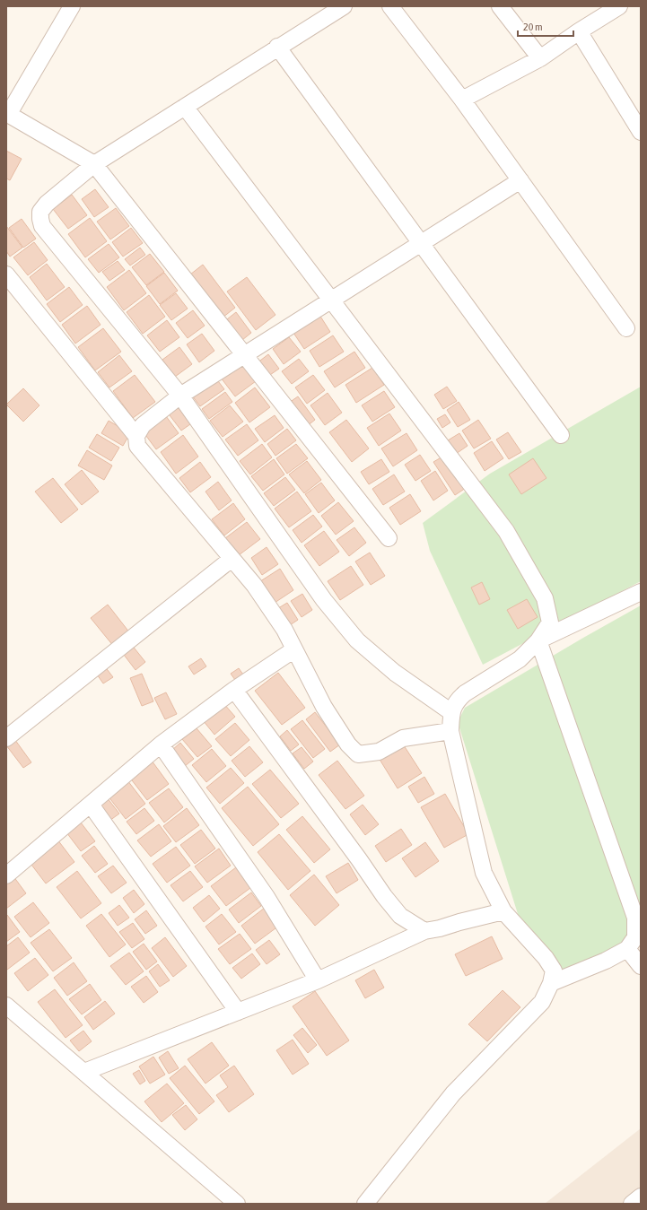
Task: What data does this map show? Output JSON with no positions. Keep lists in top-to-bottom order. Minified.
{"scale_bar":"20 m"}
